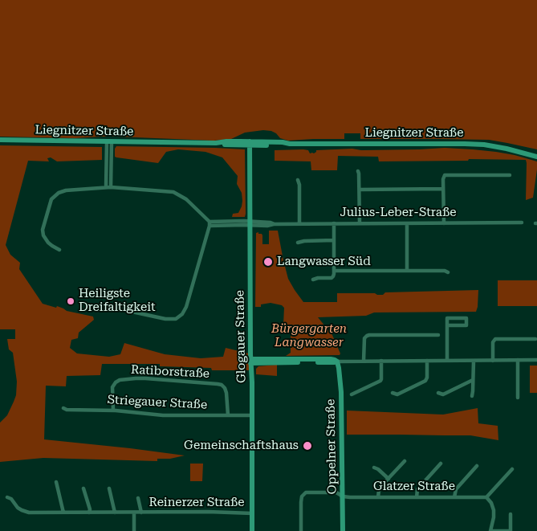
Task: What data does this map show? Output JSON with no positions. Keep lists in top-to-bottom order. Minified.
{"streets":{"street":["Liegnitzer Straße","Julius-Leber-Straße","Glogauer Straße","Ratiborstraße","Striegauer Straße","Oppelner Straße","Glatzer Straße","Reinerzer Straße"]},"crossings":[["Liegnitzer Straße","Glogauer Straße"],["Julius-Leber-Straße","Glogauer Straße"],["Glogauer Straße","Striegauer Straße"],["Glogauer Straße","Reinerzer Straße"],["Ratiborstraße","Striegauer Straße"],["Oppelner Straße","Glatzer Straße"]],"parks":["Bürgergarten Langwasser"],"places":["Langwasser Süd","Heiligste Dreifaltigkeit","Gemeinschaftshaus"]}
